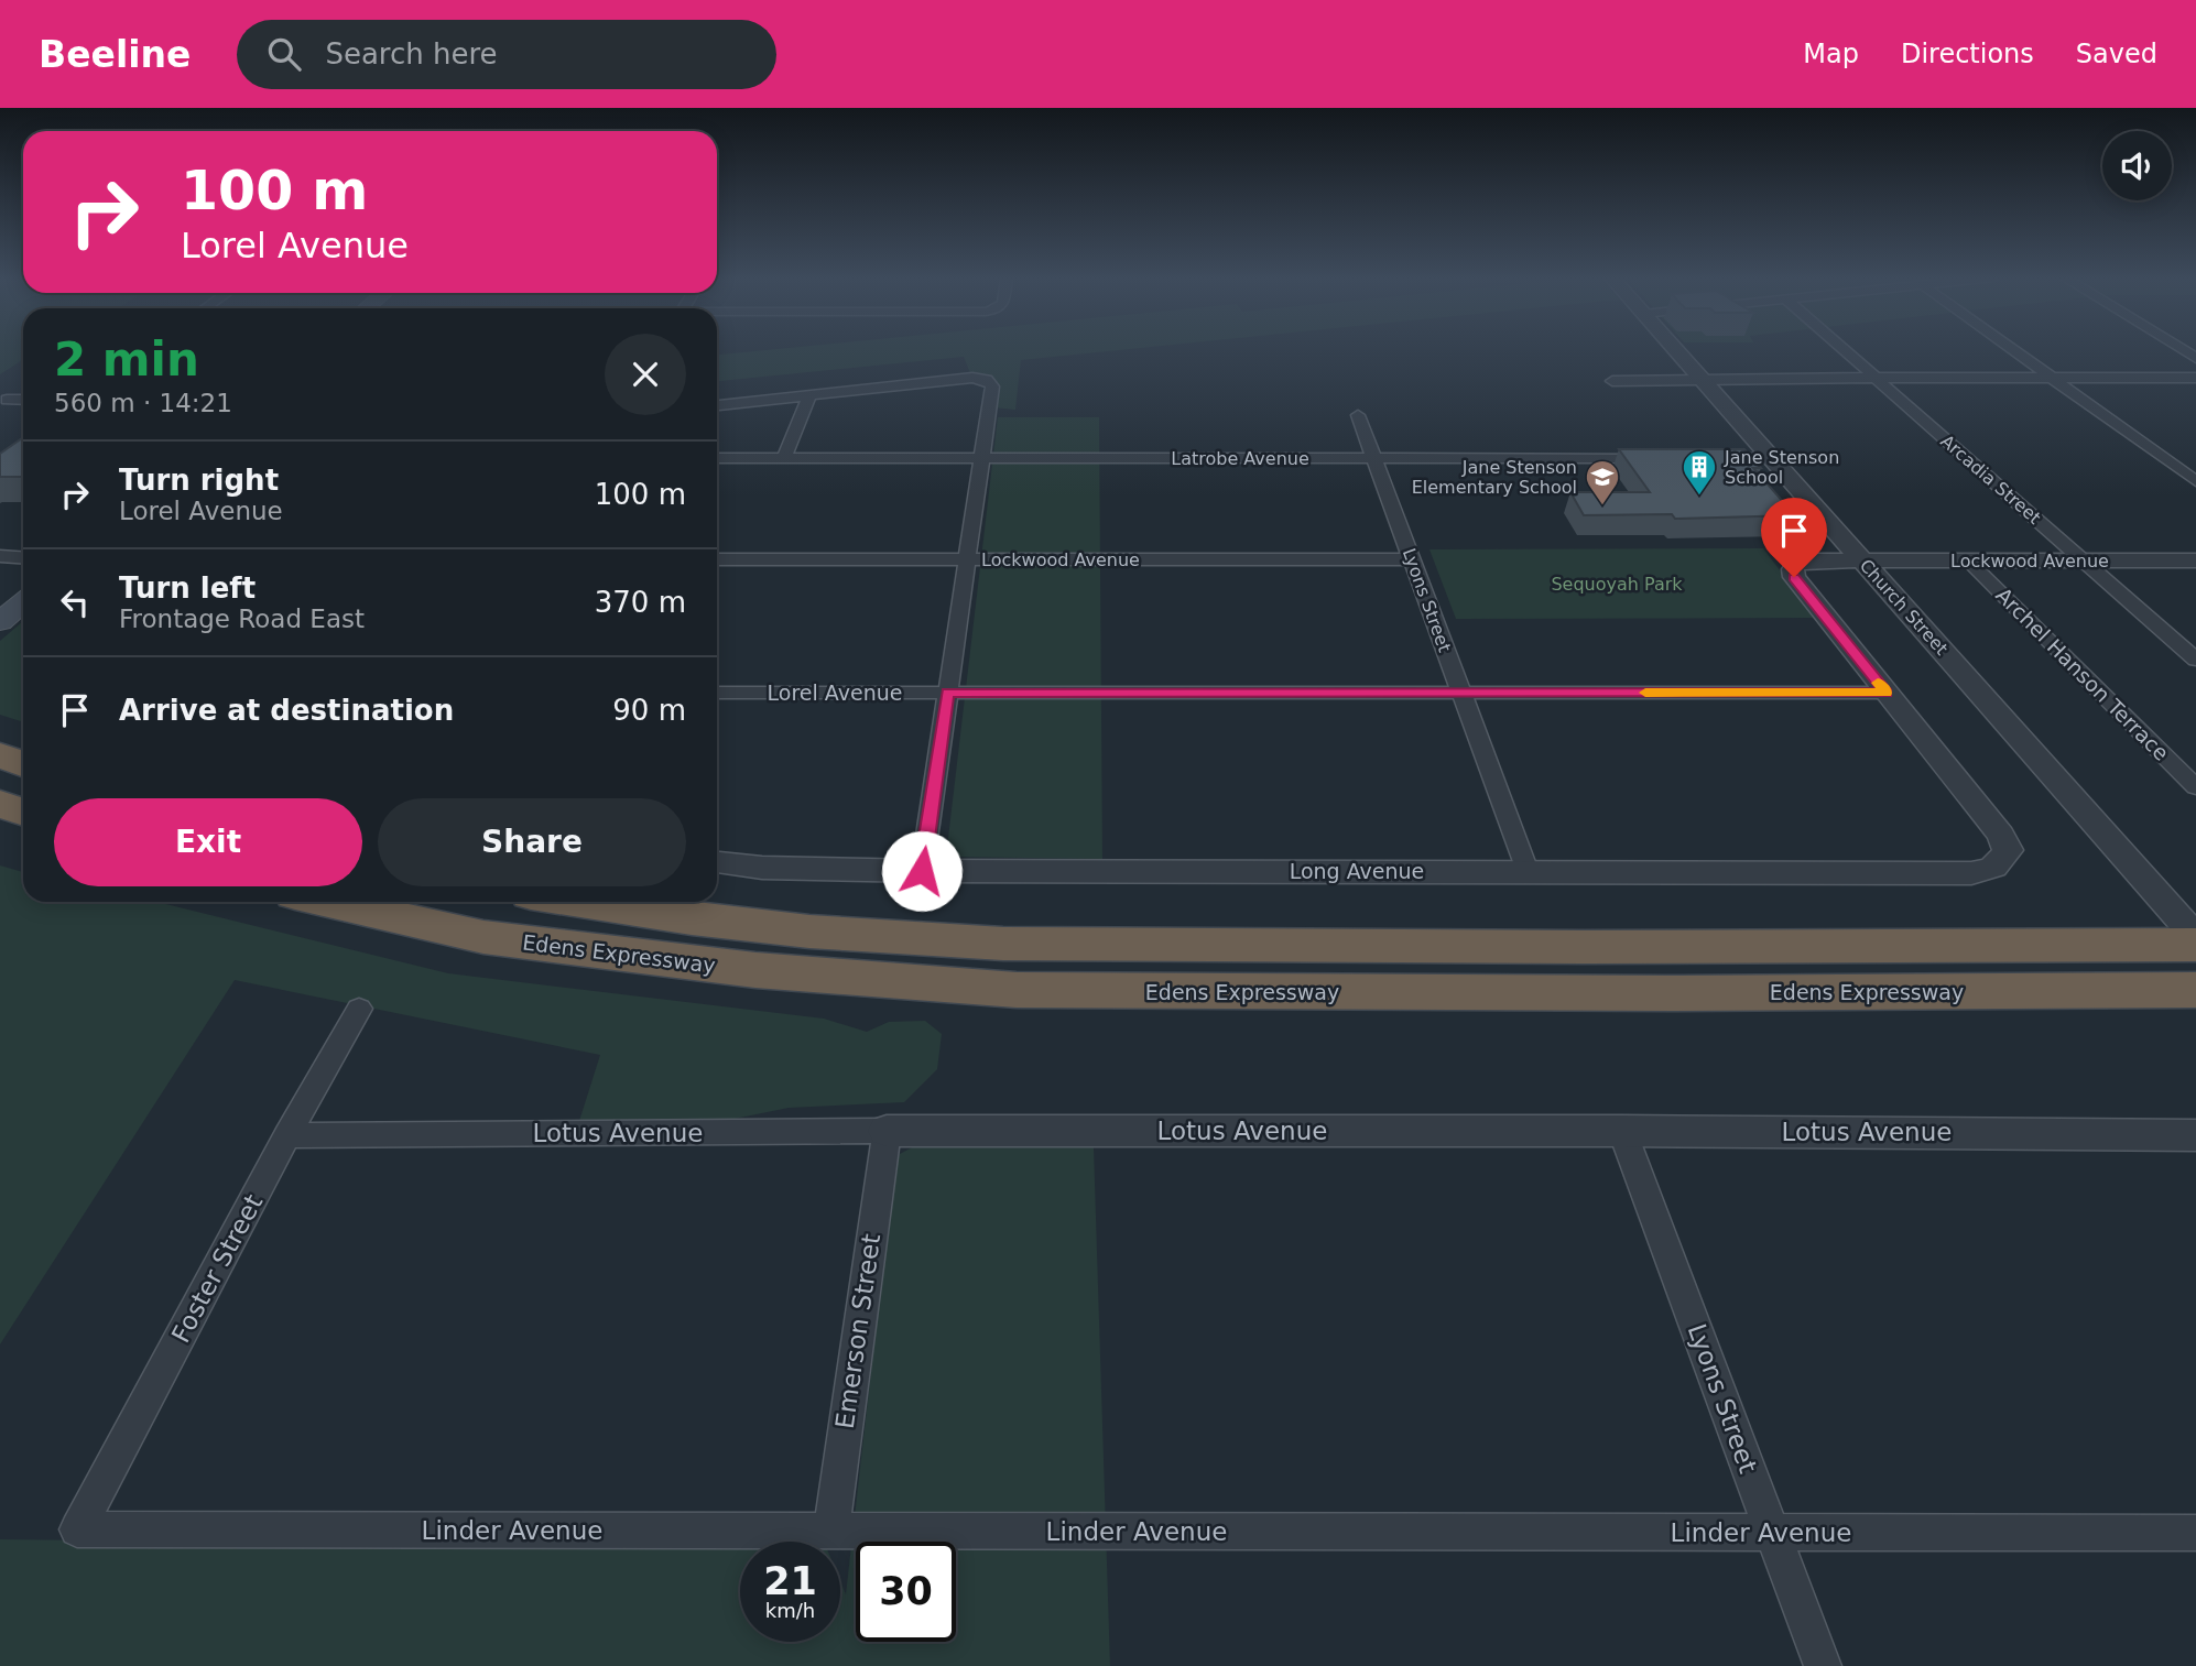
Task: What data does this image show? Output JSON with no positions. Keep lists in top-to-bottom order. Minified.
{"streets":{"highway":["Edens Expressway"],"street":["Latrobe Avenue","Arcadia Street","Lockwood Avenue","Lyons Street","Church Street","Archel Hanson Terrace","Lorel Avenue","Long Avenue","Lotus Avenue","Foster Street","Emerson Street","Linder Avenue"]},"crossings":[["Latrobe Avenue","Lyons Street"],["Arcadia Street","Lockwood Avenue"],["Lockwood Avenue","Lyons Street"],["Lockwood Avenue","Church Street"],["Lockwood Avenue","Archel Hanson Terrace"],["Lockwood Avenue","Lorel Avenue"],["Lockwood Avenue","Long Avenue"],["Lyons Street","Lorel Avenue"],["Lyons Street","Long Avenue"],["Lyons Street","Lotus Avenue"],["Lyons Street","Linder Avenue"],["Lorel Avenue","Long Avenue"],["Lotus Avenue","Foster Street"],["Lotus Avenue","Emerson Street"],["Foster Street","Linder Avenue"],["Emerson Street","Linder Avenue"]],"parks":["Sequoyah Park"],"places":{"building":["Jane Stenson School"],"school or university":["Jane Stenson Elementary School"]},"page":{"header":"Beeline","search":"Search here","nav":["Map","Directions","Saved"],"turn":["100 m","Lorel Avenue"],"heading":["2 min","560 m · 14:21"],"list":[{"name":"Turn right","note":"Lorel Avenue","value":"100 m"},{"name":"Turn left","note":"Frontage Road East","value":"370 m"},{"name":"Arrive at destination","value":"90 m"}],"buttons":["Exit","Share"],"speed":"21 km/h","limit":"30"}}
